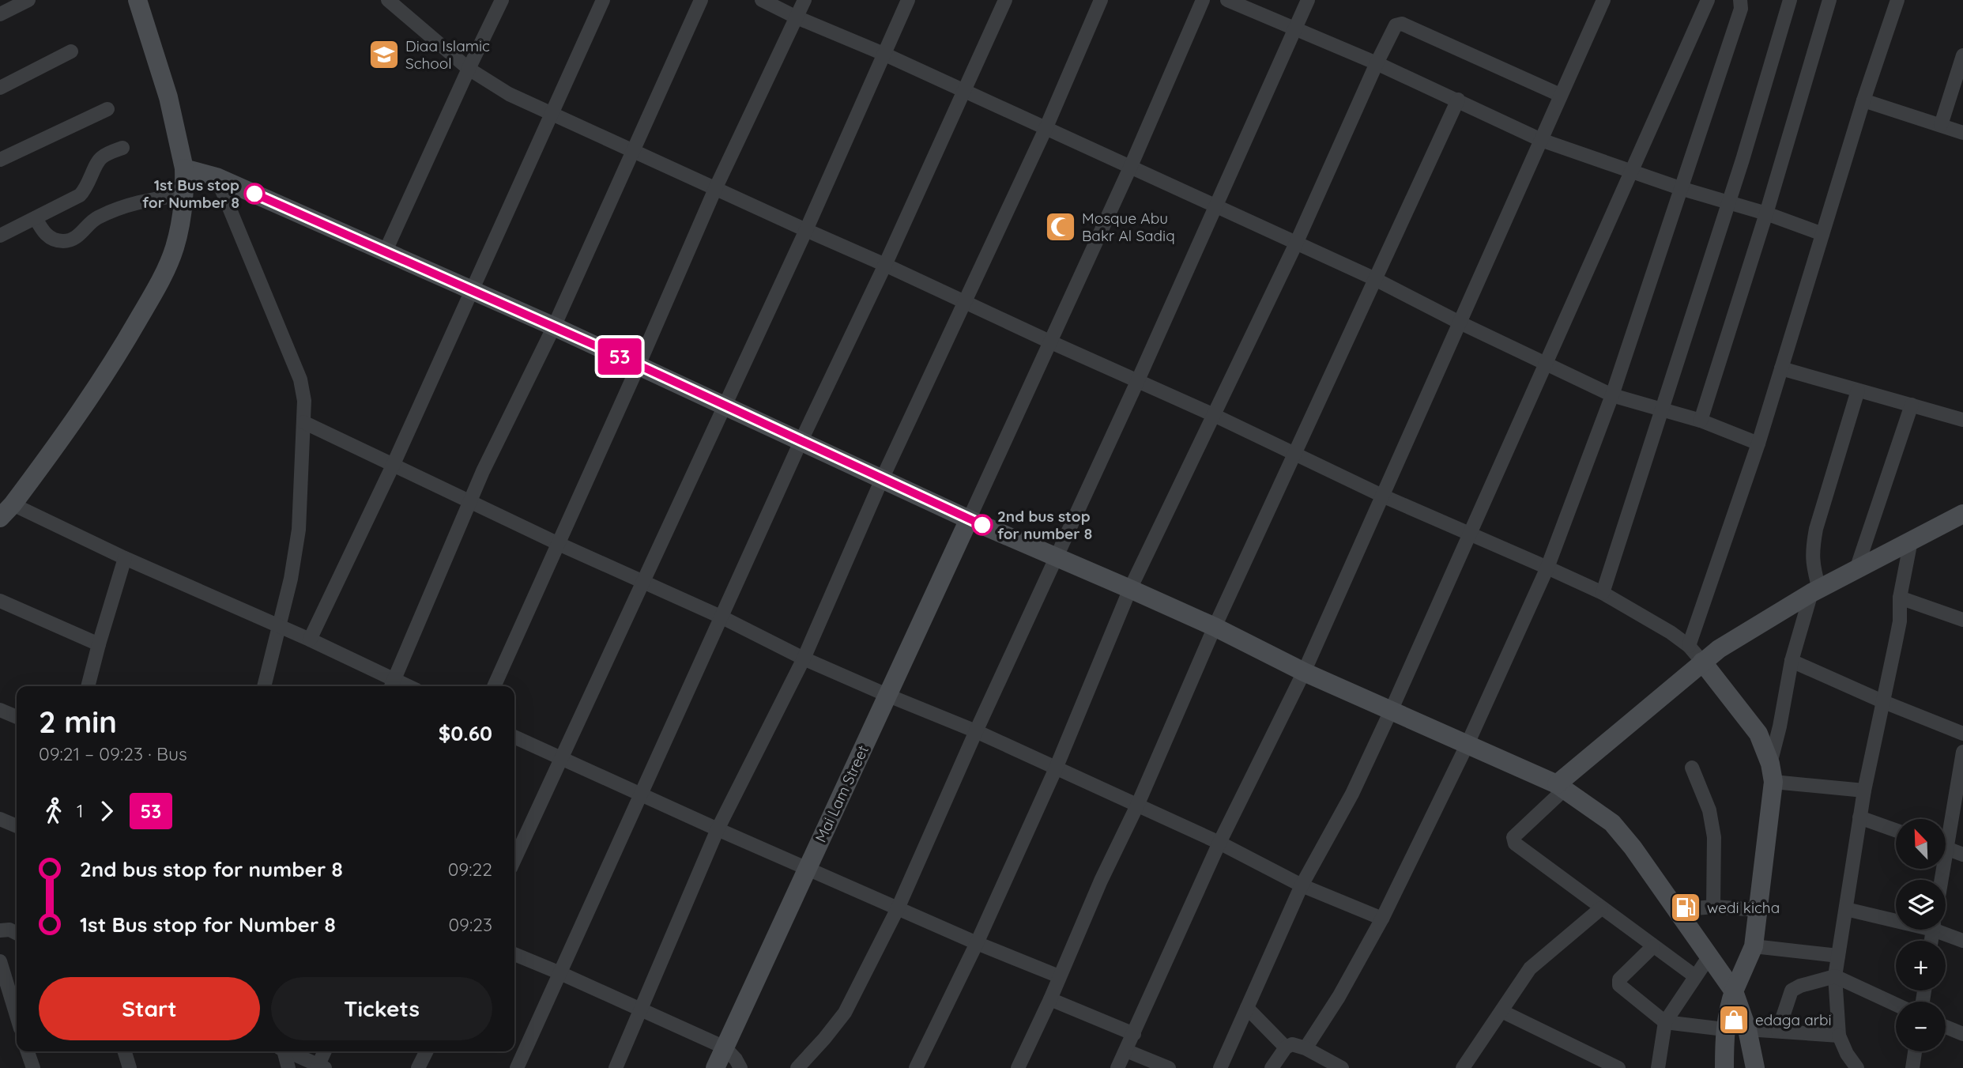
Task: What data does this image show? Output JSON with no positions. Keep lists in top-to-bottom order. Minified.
{"streets":{"street":["Mai Lam Street"]},"places":{"school or university":["Diaa Islamic School"],"other":["1st Bus stop for Number 8","2nd bus stop for number 8"],"mosque":["Mosque Abu Bakr Al Sadiq"],"fuel station":["wedi kicha"],"shop":["edaga arbi"]},"lines":["bus line 53"],"north":"top left","page":{"on_map":"53","heading":["2 min","09:21 – 09:23 · Bus","$0.60"],"legs":["1","53"],"map_buttons":["+","−"],"list":[{"name":"2nd bus stop for number 8","value":"09:22"},{"name":"1st Bus stop for Number 8","value":"09:23"}],"buttons":["Start","Tickets"]}}
